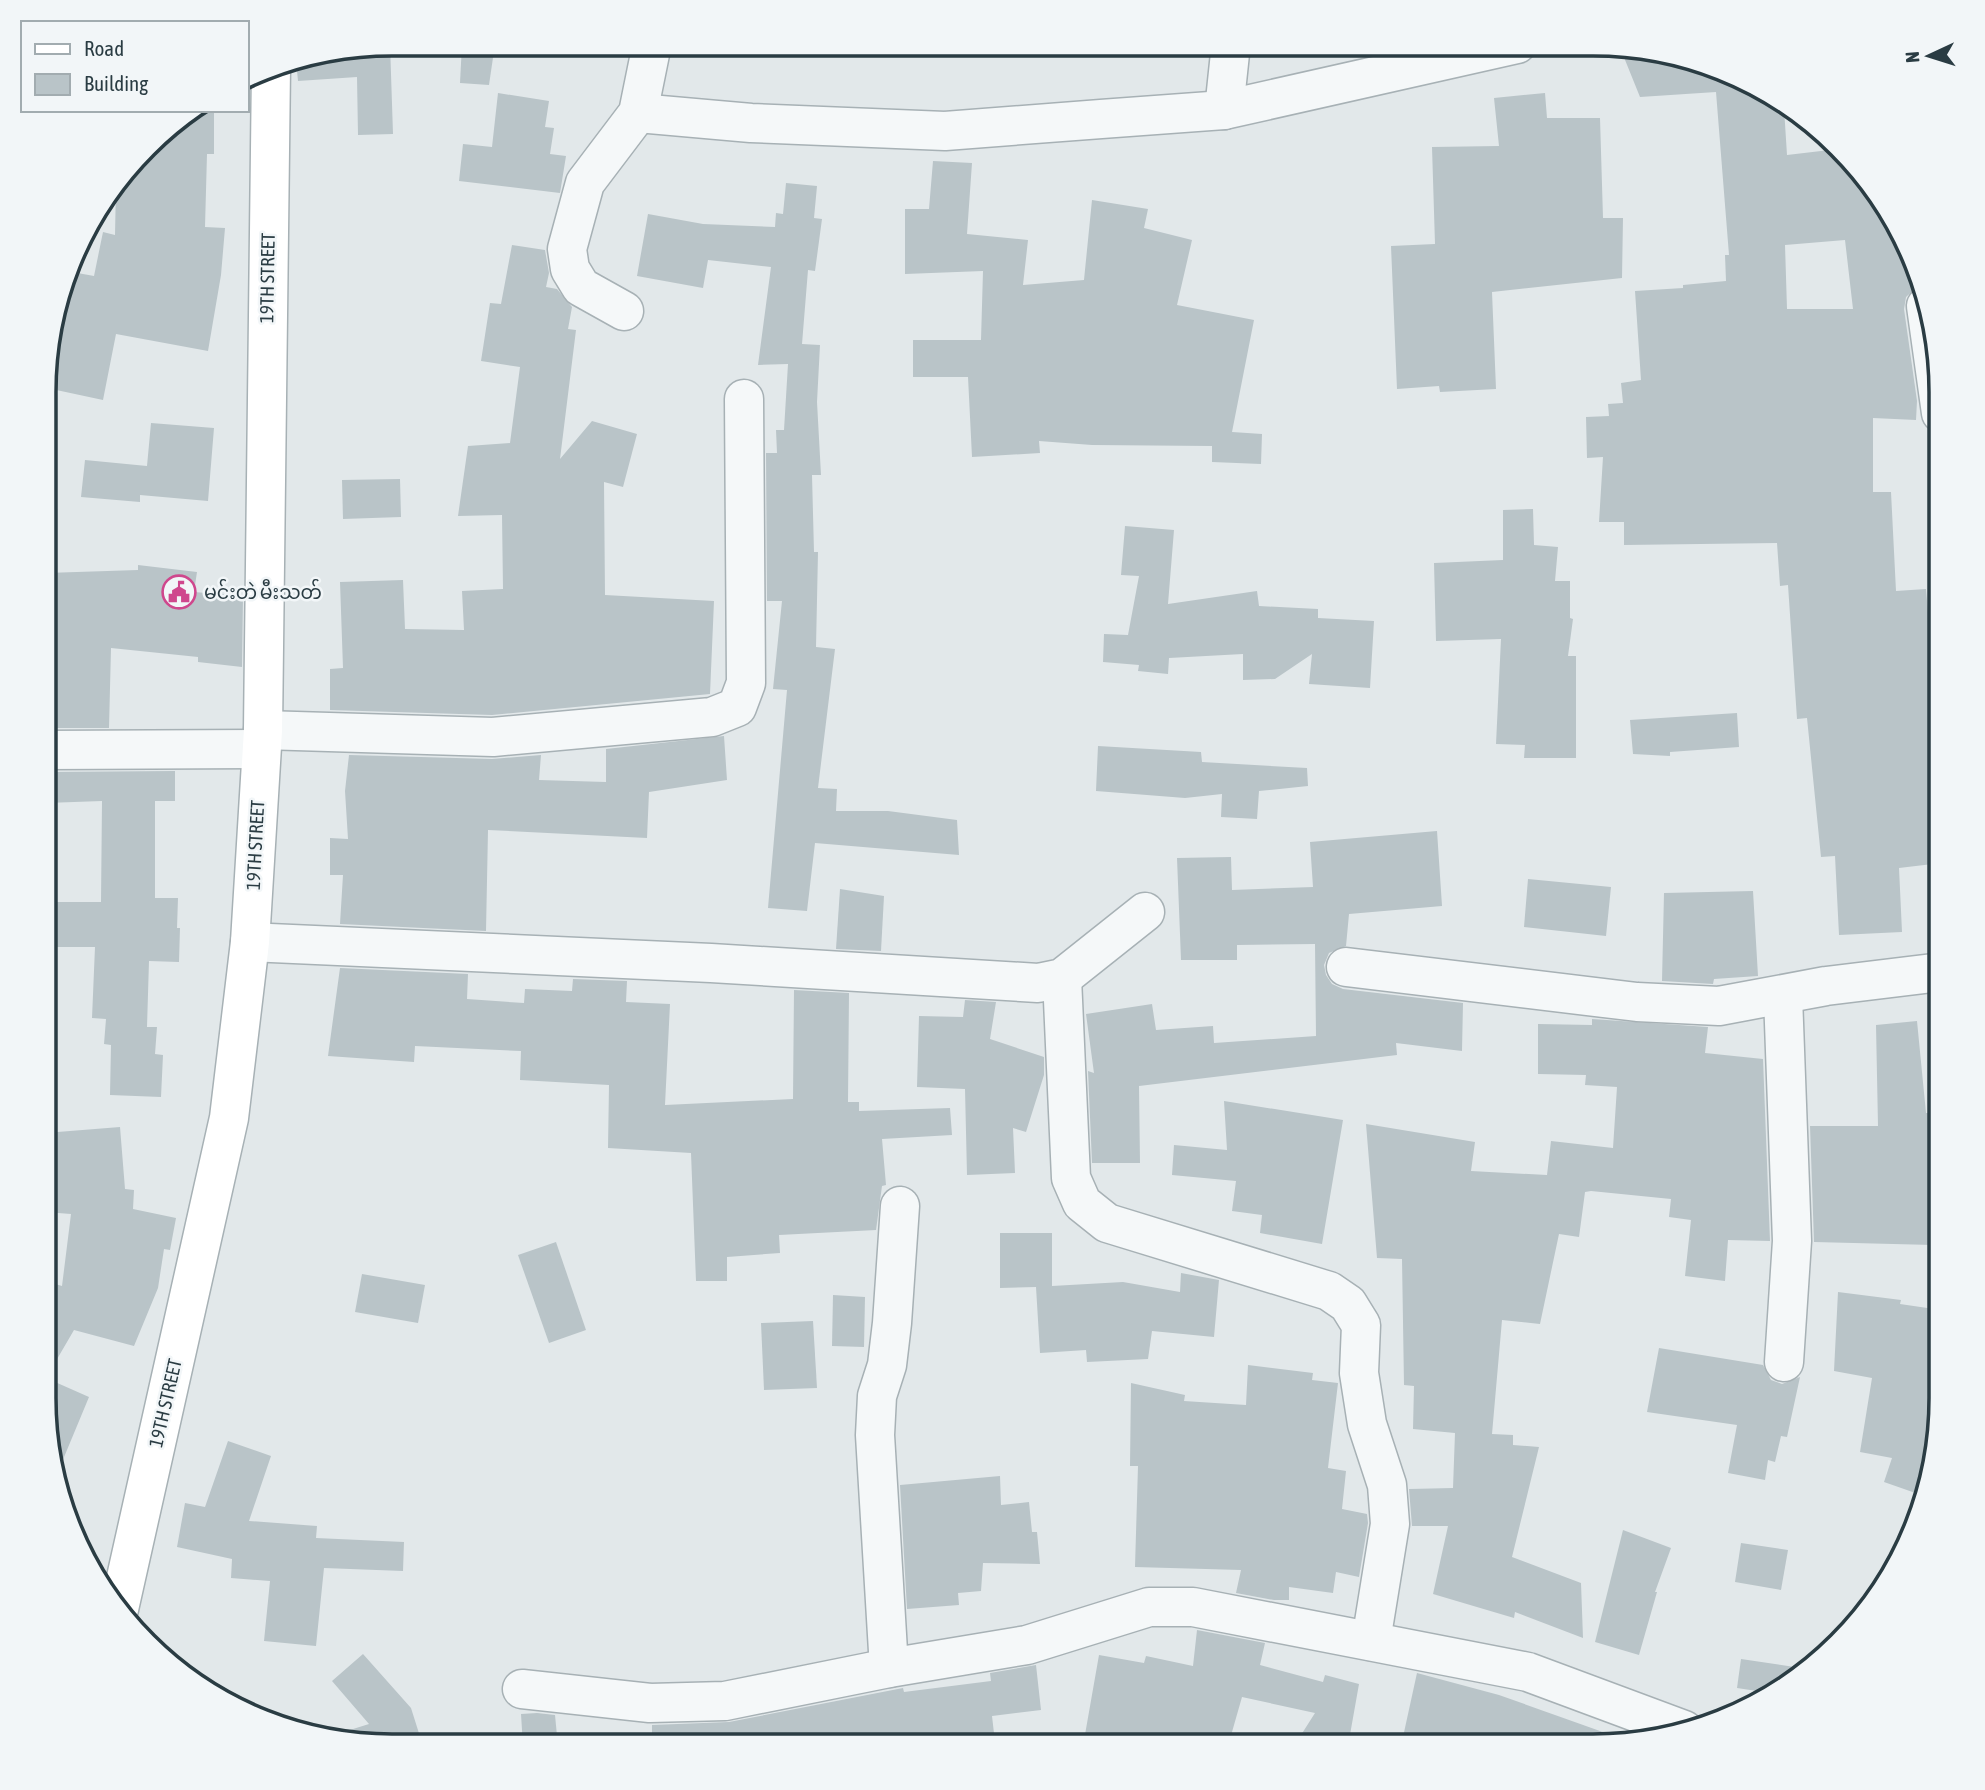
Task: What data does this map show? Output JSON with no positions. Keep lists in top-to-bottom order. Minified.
{"streets":{"street":["19TH STREET"]},"places":{"public building":["မင်းတဲ မီးသတ်"]},"legend":["Road","Building"],"north":"left"}
